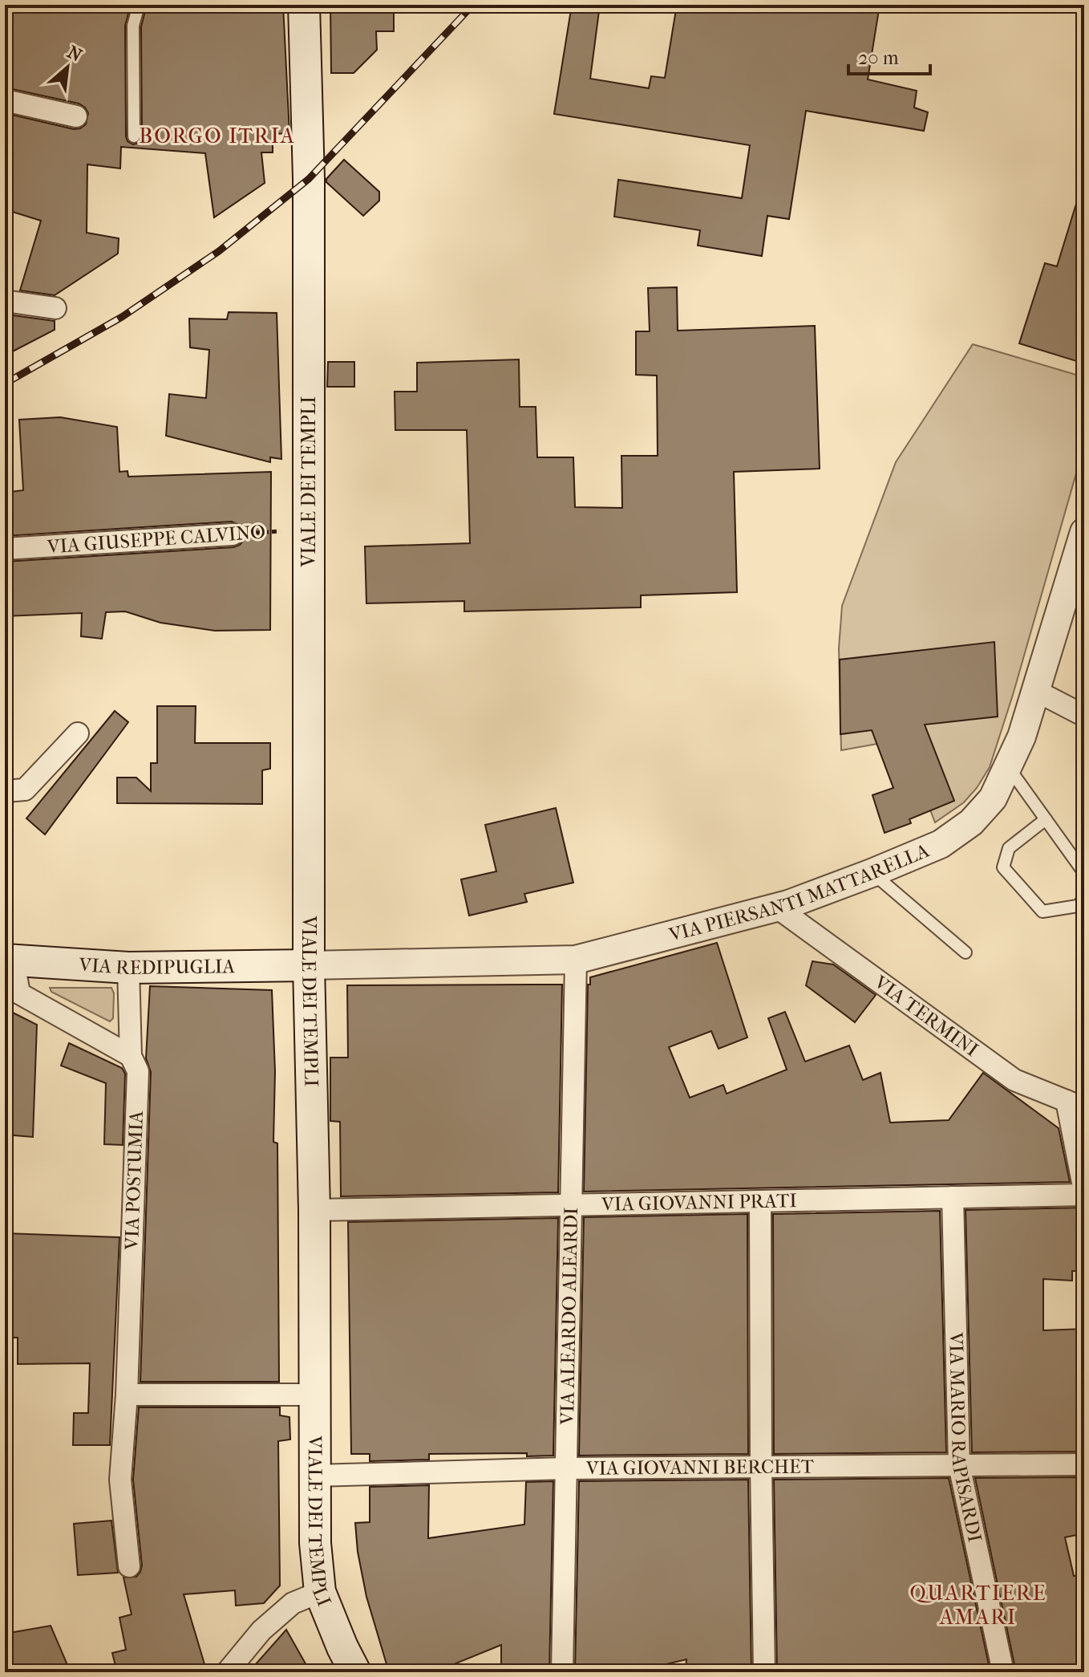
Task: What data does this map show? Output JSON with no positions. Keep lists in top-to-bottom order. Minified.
{"streets":{"main road":["VIALE DEI TEMPLI","VIA REDIPUGLIA"],"street":["VIA GIUSEPPE CALVINO","VIA PIERSANTI MATTARELLA","VIA TERMINI","VIA POSTUMIA","VIA GIOVANNI PRATI","VIA ALEARDO ALEARDI","VIA MARIO RAPISARDI","VIA GIOVANNI BERCHET"]},"crossings":[["VIALE DEI TEMPLI","VIA GIUSEPPE CALVINO"],["VIALE DEI TEMPLI","VIA PIERSANTI MATTARELLA"],["VIALE DEI TEMPLI","VIA REDIPUGLIA"],["VIALE DEI TEMPLI","VIA GIOVANNI PRATI"],["VIALE DEI TEMPLI","VIA GIOVANNI BERCHET"],["VIA PIERSANTI MATTARELLA","VIA REDIPUGLIA"],["VIA PIERSANTI MATTARELLA","VIA TERMINI"],["VIA PIERSANTI MATTARELLA","VIA ALEARDO ALEARDI"],["VIA REDIPUGLIA","VIA POSTUMIA"],["VIA GIOVANNI PRATI","VIA ALEARDO ALEARDI"],["VIA GIOVANNI PRATI","VIA MARIO RAPISARDI"],["VIA ALEARDO ALEARDI","VIA GIOVANNI BERCHET"],["VIA MARIO RAPISARDI","VIA GIOVANNI BERCHET"]],"districts":["BORGO ITRIA","QUARTIERE AMARI"],"scale_bar":"20 m","north":"top right"}
